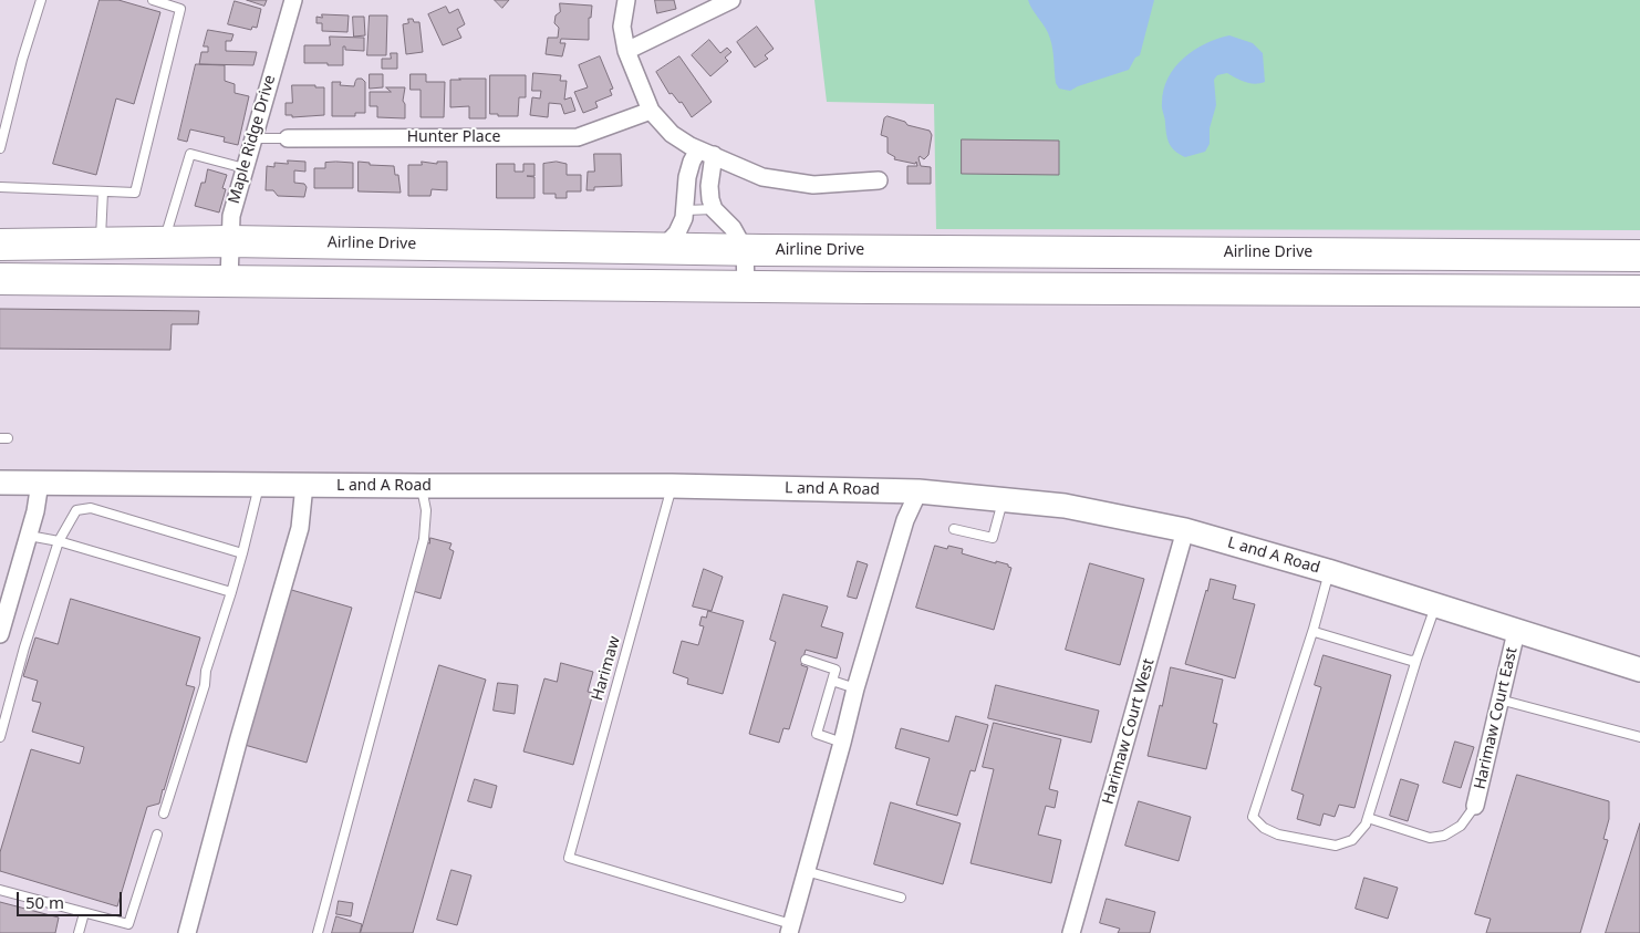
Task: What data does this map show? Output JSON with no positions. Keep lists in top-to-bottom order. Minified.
{"streets":{"highway":["Airline Drive"],"street":["Hunter Place","Maple Ridge Drive","L and A Road","Harimaw Court East","Harimaw Court West"],"lane":["Harimaw"]},"crossings":[["Hunter Place","Maple Ridge Drive"],["Maple Ridge Drive","Airline Drive"],["L and A Road","Harimaw"],["L and A Road","Harimaw Court East"],["L and A Road","Harimaw Court West"]],"scale_bar":"50 m"}
